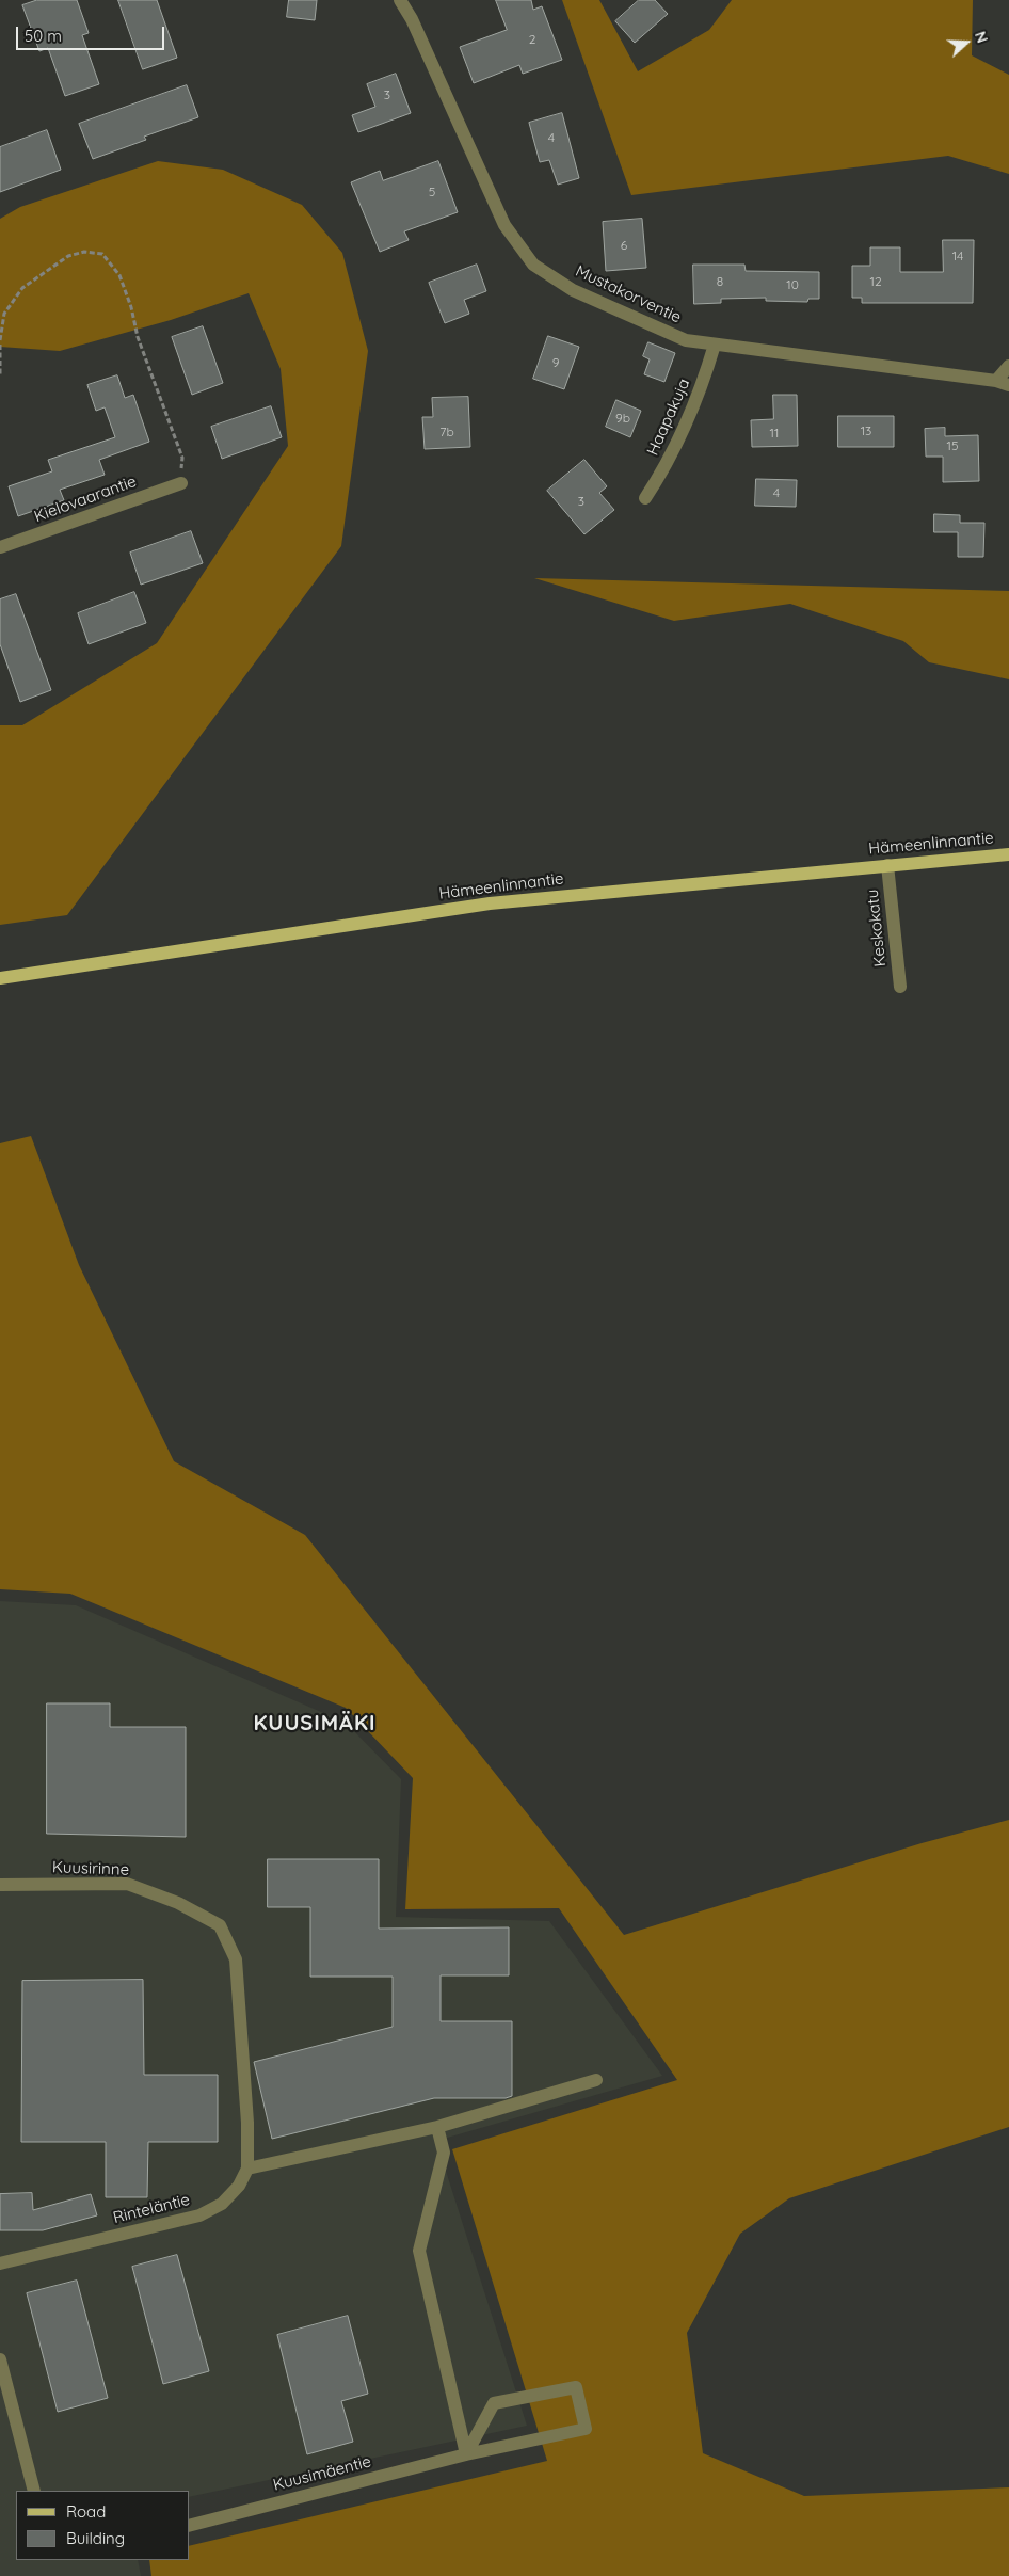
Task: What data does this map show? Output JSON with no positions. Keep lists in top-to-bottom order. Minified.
{"streets":{"main road":["Hämeenlinnantie"],"street":["Mustakorventie","Haapakuja","Kielovaarantie","Keskokatu","Kuusirinne","Rinteläntie","Kuusimäentie"]},"crossings":[["Mustakorventie","Haapakuja"],["Hämeenlinnantie","Keskokatu"],["Kuusirinne","Rinteläntie"]],"districts":["KUUSIMÄKI"],"house_numbers":["2","3","4","5","6","14","8","12","10","9","9b","13","7b","11","15","4","3"],"legend":["Road","Building"],"scale_bar":"50 m","north":"right"}
